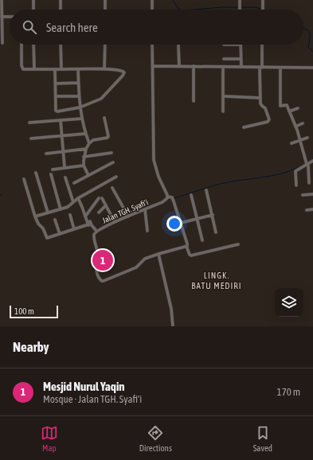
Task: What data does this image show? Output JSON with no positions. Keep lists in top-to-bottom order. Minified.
{"streets":{"street":["Jalan TGH. Syafi'i"]},"districts":["LINGK. BATU MEDIRI"],"scale_bar":"100 m","page":{"search":"Search here","pins":"1","scale":"100 m","heading":"Nearby","list":[{"mark":"1","name":"Mesjid Nurul Yaqin","note":"Mosque · Jalan TGH. Syafi'i","value":"170 m"}],"nav":["Map","Directions","Saved"]}}
